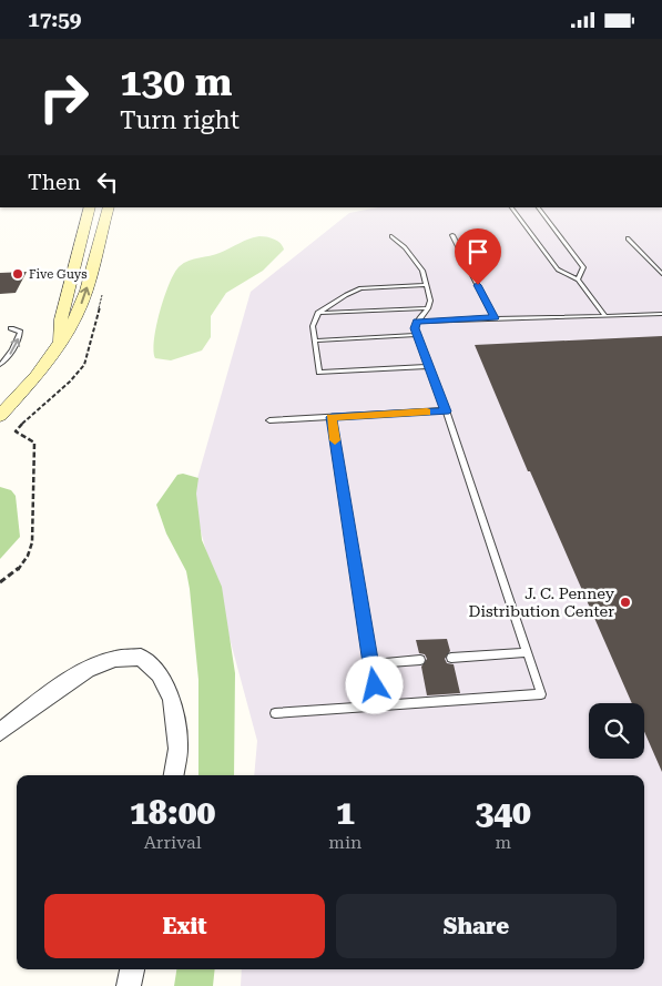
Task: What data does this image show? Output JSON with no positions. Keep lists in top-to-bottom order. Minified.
{"places":["Five Guys","J. C. Penney Distribution Center"],"page":{"status":"17:59","turn":["130 m","Turn right"],"then":"Then","eta":["18:00","Arrival","1","min","340","m"],"buttons":["Exit","Share"]}}
